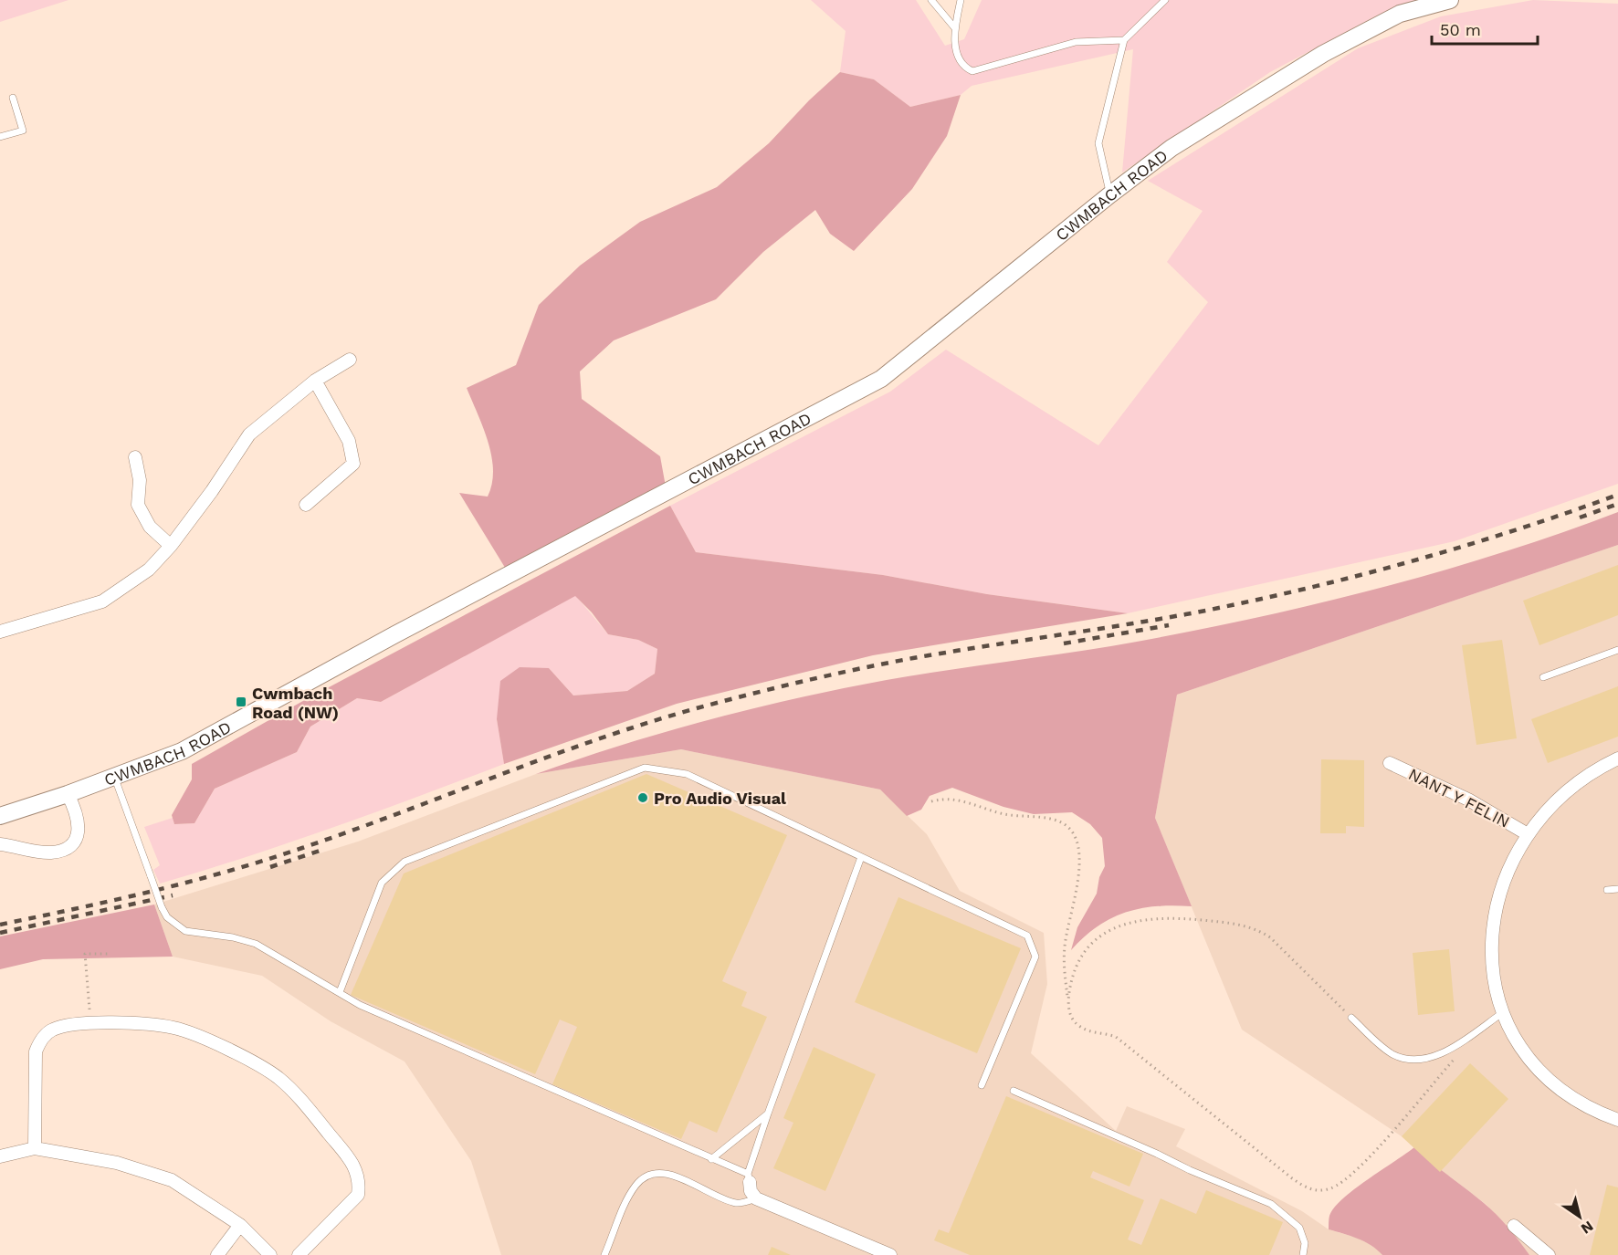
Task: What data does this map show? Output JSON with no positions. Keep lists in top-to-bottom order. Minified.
{"streets":{"main road":["CWMBACH ROAD"],"street":["NANT Y FELIN"]},"places":{"transit":["Cwmbach Road (NW)"],"other":["Pro Audio Visual"]},"scale_bar":"50 m","north":"bottom right"}
